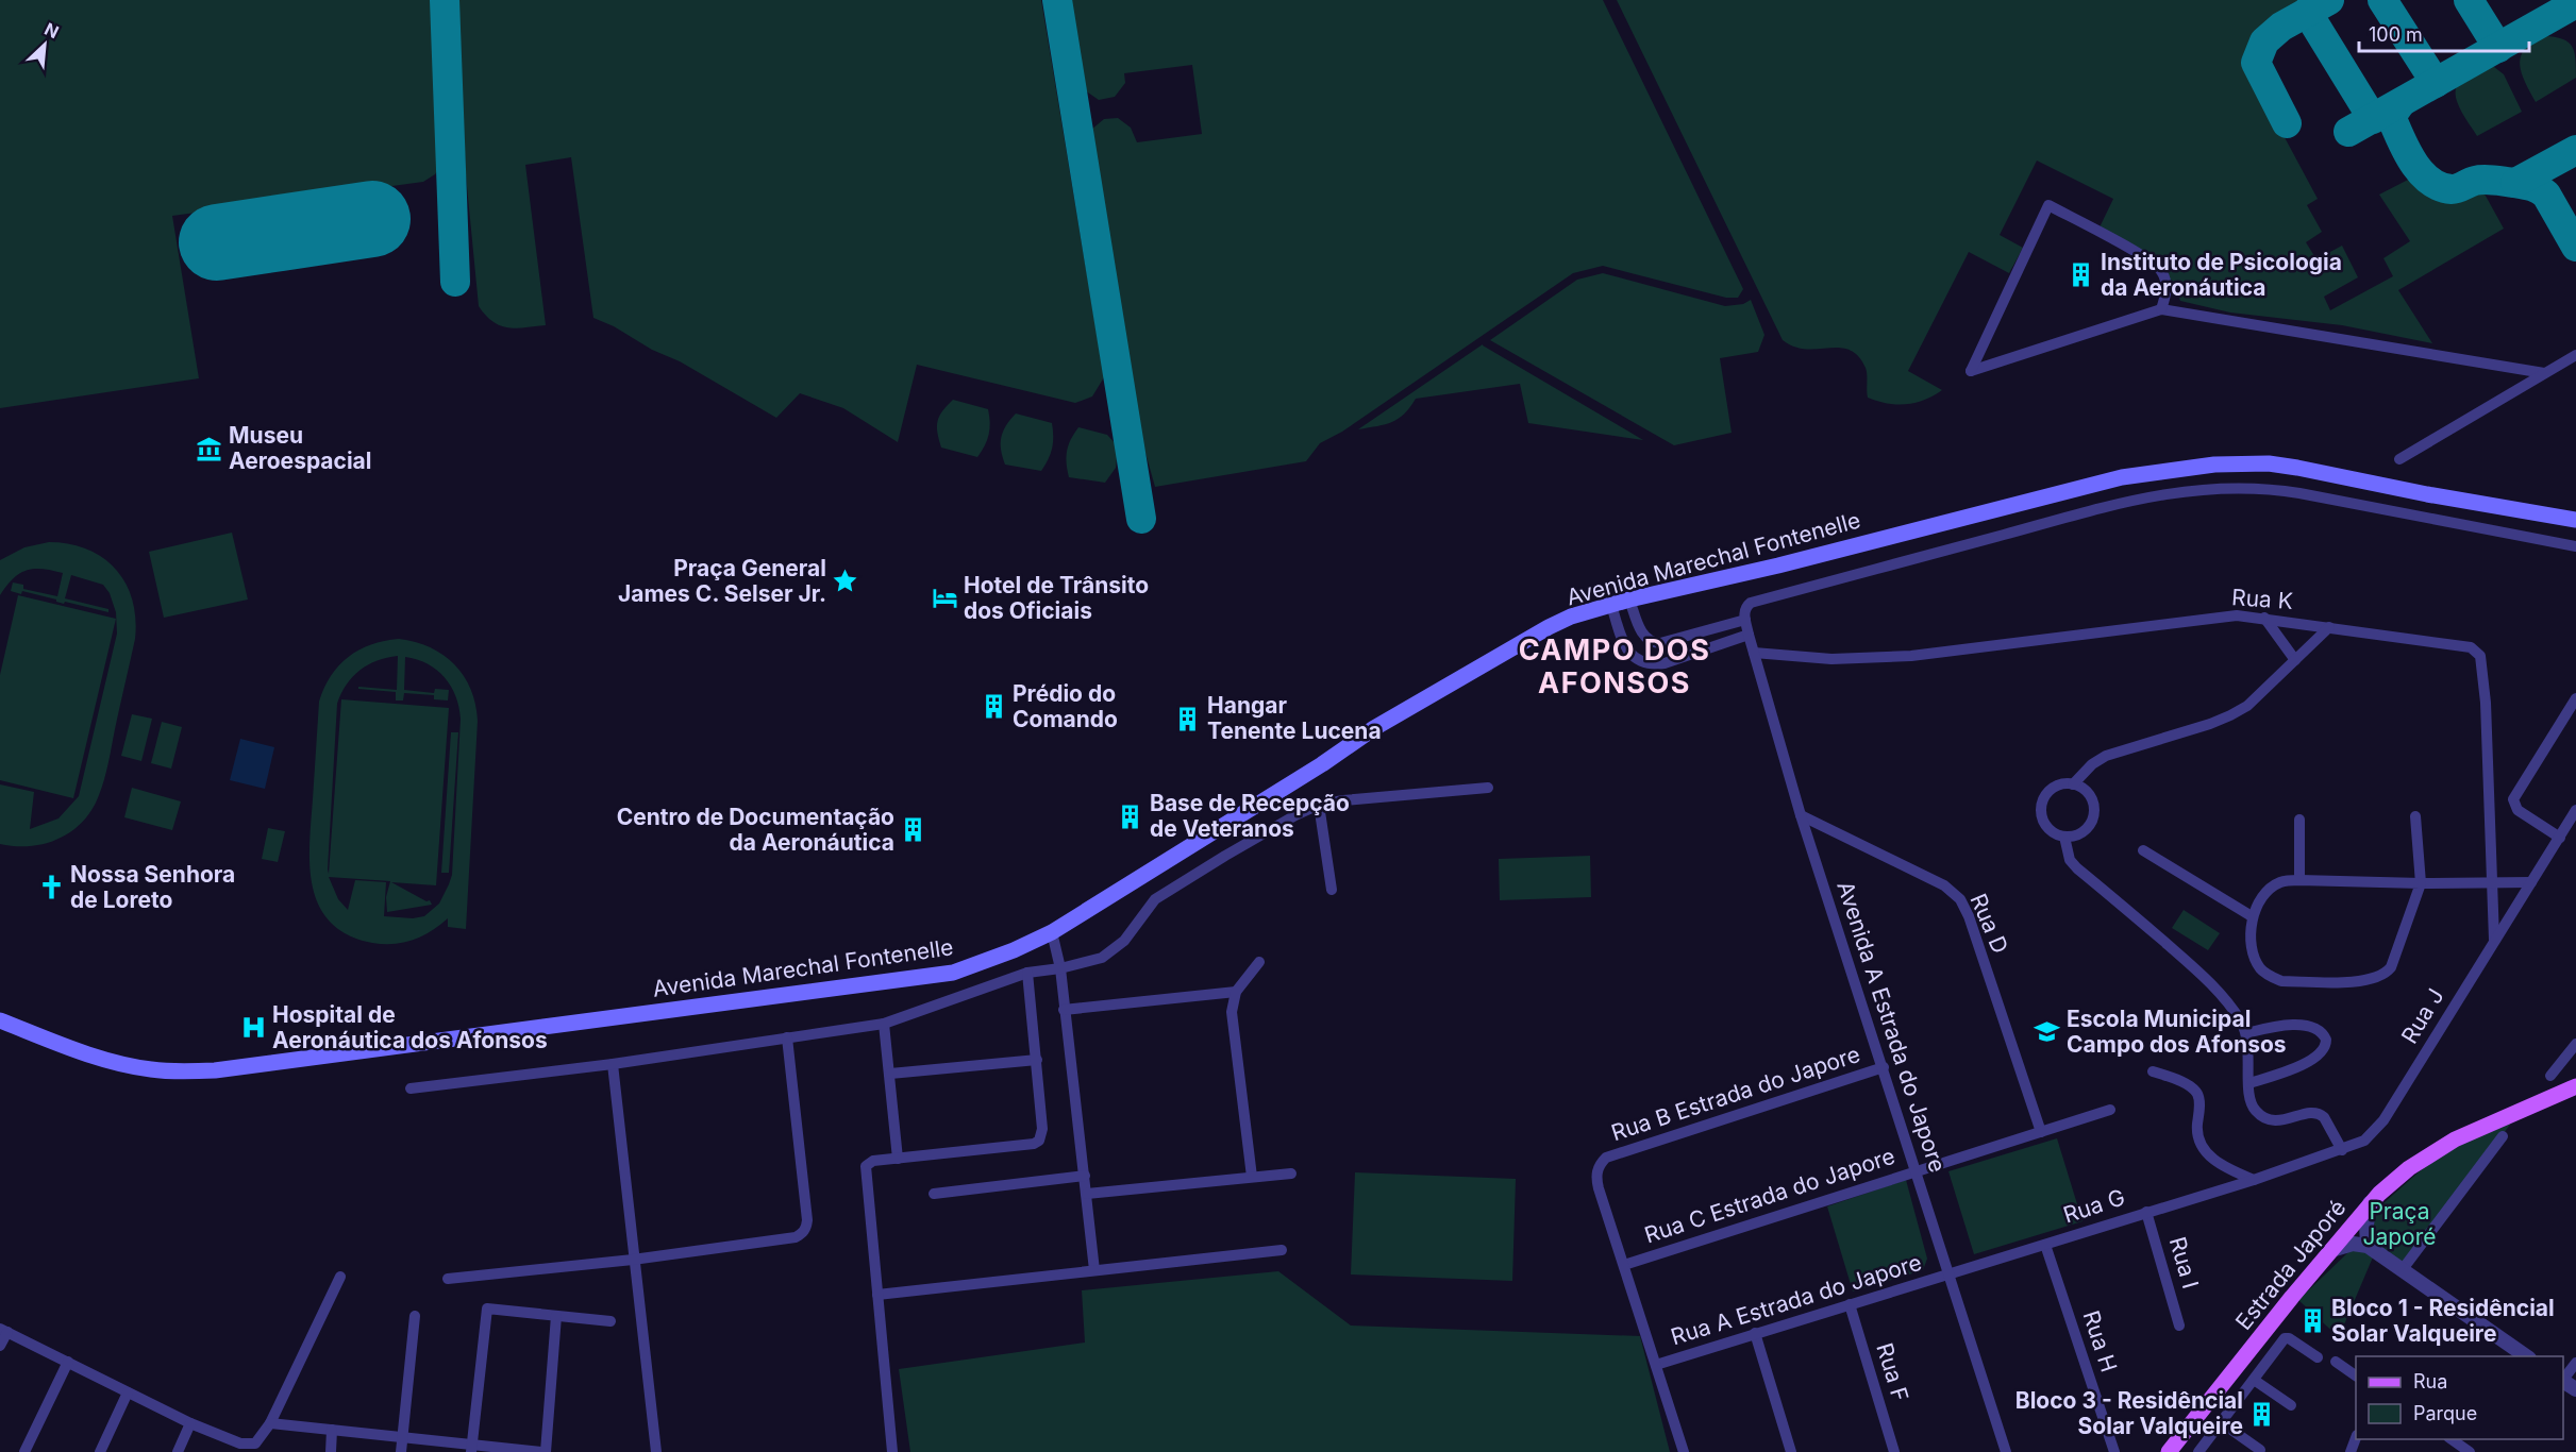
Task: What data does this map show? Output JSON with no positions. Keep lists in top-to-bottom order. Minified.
{"streets":{"main road":["Avenida Marechal Fontenelle","Estrada Japoré"],"street":["Rua K","Rua D","Rua J","Avenida A Estrada do Japore","Rua B Estrada do Japore","Rua C Estrada do Japore","Rua G","Rua I","Rua A Estrada do Japore","Rua H","Rua F"]},"crossings":[["Rua K","Rua J"],["Rua K","Avenida A Estrada do Japore"],["Rua D","Avenida A Estrada do Japore"],["Rua D","Rua C Estrada do Japore"],["Rua J","Rua G"],["Avenida A Estrada do Japore","Rua B Estrada do Japore"],["Avenida A Estrada do Japore","Rua C Estrada do Japore"],["Avenida A Estrada do Japore","Rua G"],["Avenida A Estrada do Japore","Rua A Estrada do Japore"],["Rua B Estrada do Japore","Rua C Estrada do Japore"],["Rua B Estrada do Japore","Rua A Estrada do Japore"],["Rua G","Rua I"],["Rua G","Rua A Estrada do Japore"],["Rua G","Rua H"],["Rua A Estrada do Japore","Rua F"]],"districts":["CAMPO DOS AFONSOS"],"parks":["Praça Japoré"],"places":{"building":["Instituto de Psicologia da Aeronáutica","Prédio do Comando","Hangar Tenente Lucena","Base de Recepção de Veteranos","Centro de Documentação da Aeronáutica","Bloco 1 - Residêncial Solar Valqueire","Bloco 3 - Residêncial Solar Valqueire"],"museum":["Museu Aeroespacial"],"place":["Praça General James C. Selser Jr."],"hotel":["Hotel de Trânsito dos Oficiais"],"church":["Nossa Senhora de Loreto"],"hospital":["Hospital de Aeronáutica dos Afonsos"],"school or university":["Escola Municipal Campo dos Afonsos"]},"legend":["Rua","Parque"],"scale_bar":"100 m","north":"top right"}
